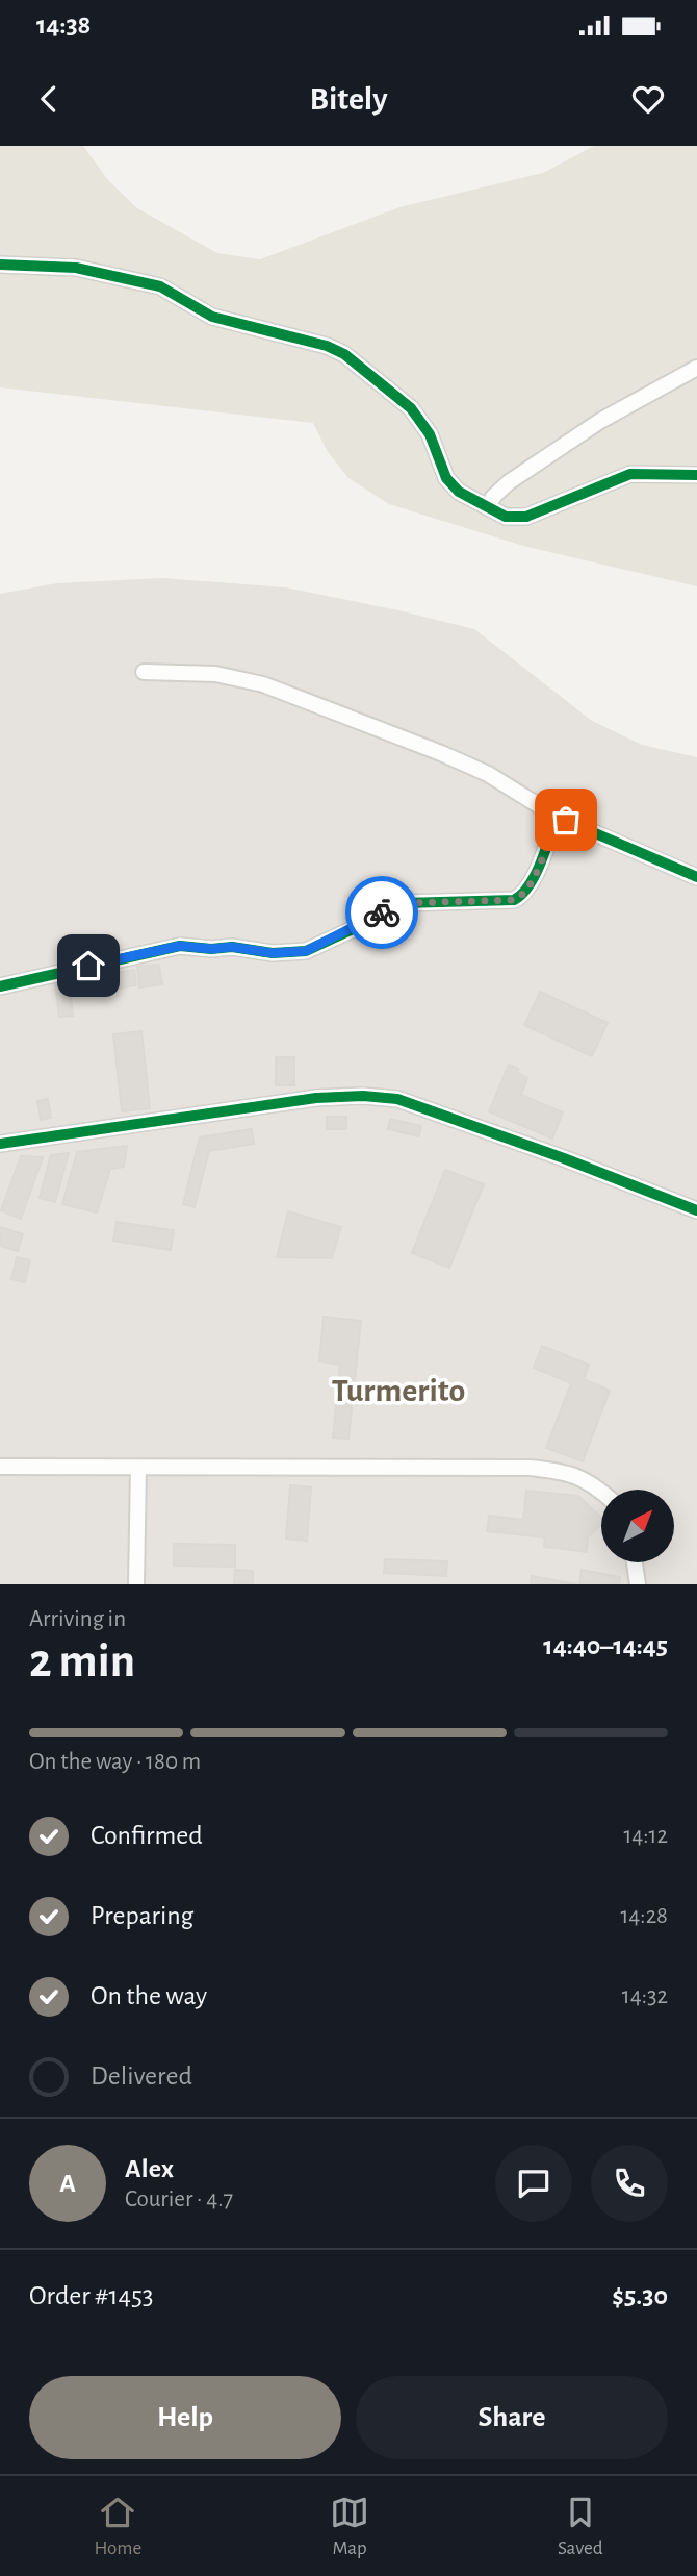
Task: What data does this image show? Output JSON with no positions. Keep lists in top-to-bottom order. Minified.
{"districts":["Turmerito"],"north":"top right","page":{"status":"14:38","header":"Bitely","heading":["2 min","Arriving in","14:40–14:45"],"panel":["Alex","Courier · 4.7","Order #1453","$5.30"],"bar":"On the way · 180 m","list":[["Confirmed","14:12"],["Preparing","14:28"],["On the way","14:32"],"Delivered"],"round":"A","buttons":["Help","Share"],"tabs":["Home","Map","Saved"]}}
